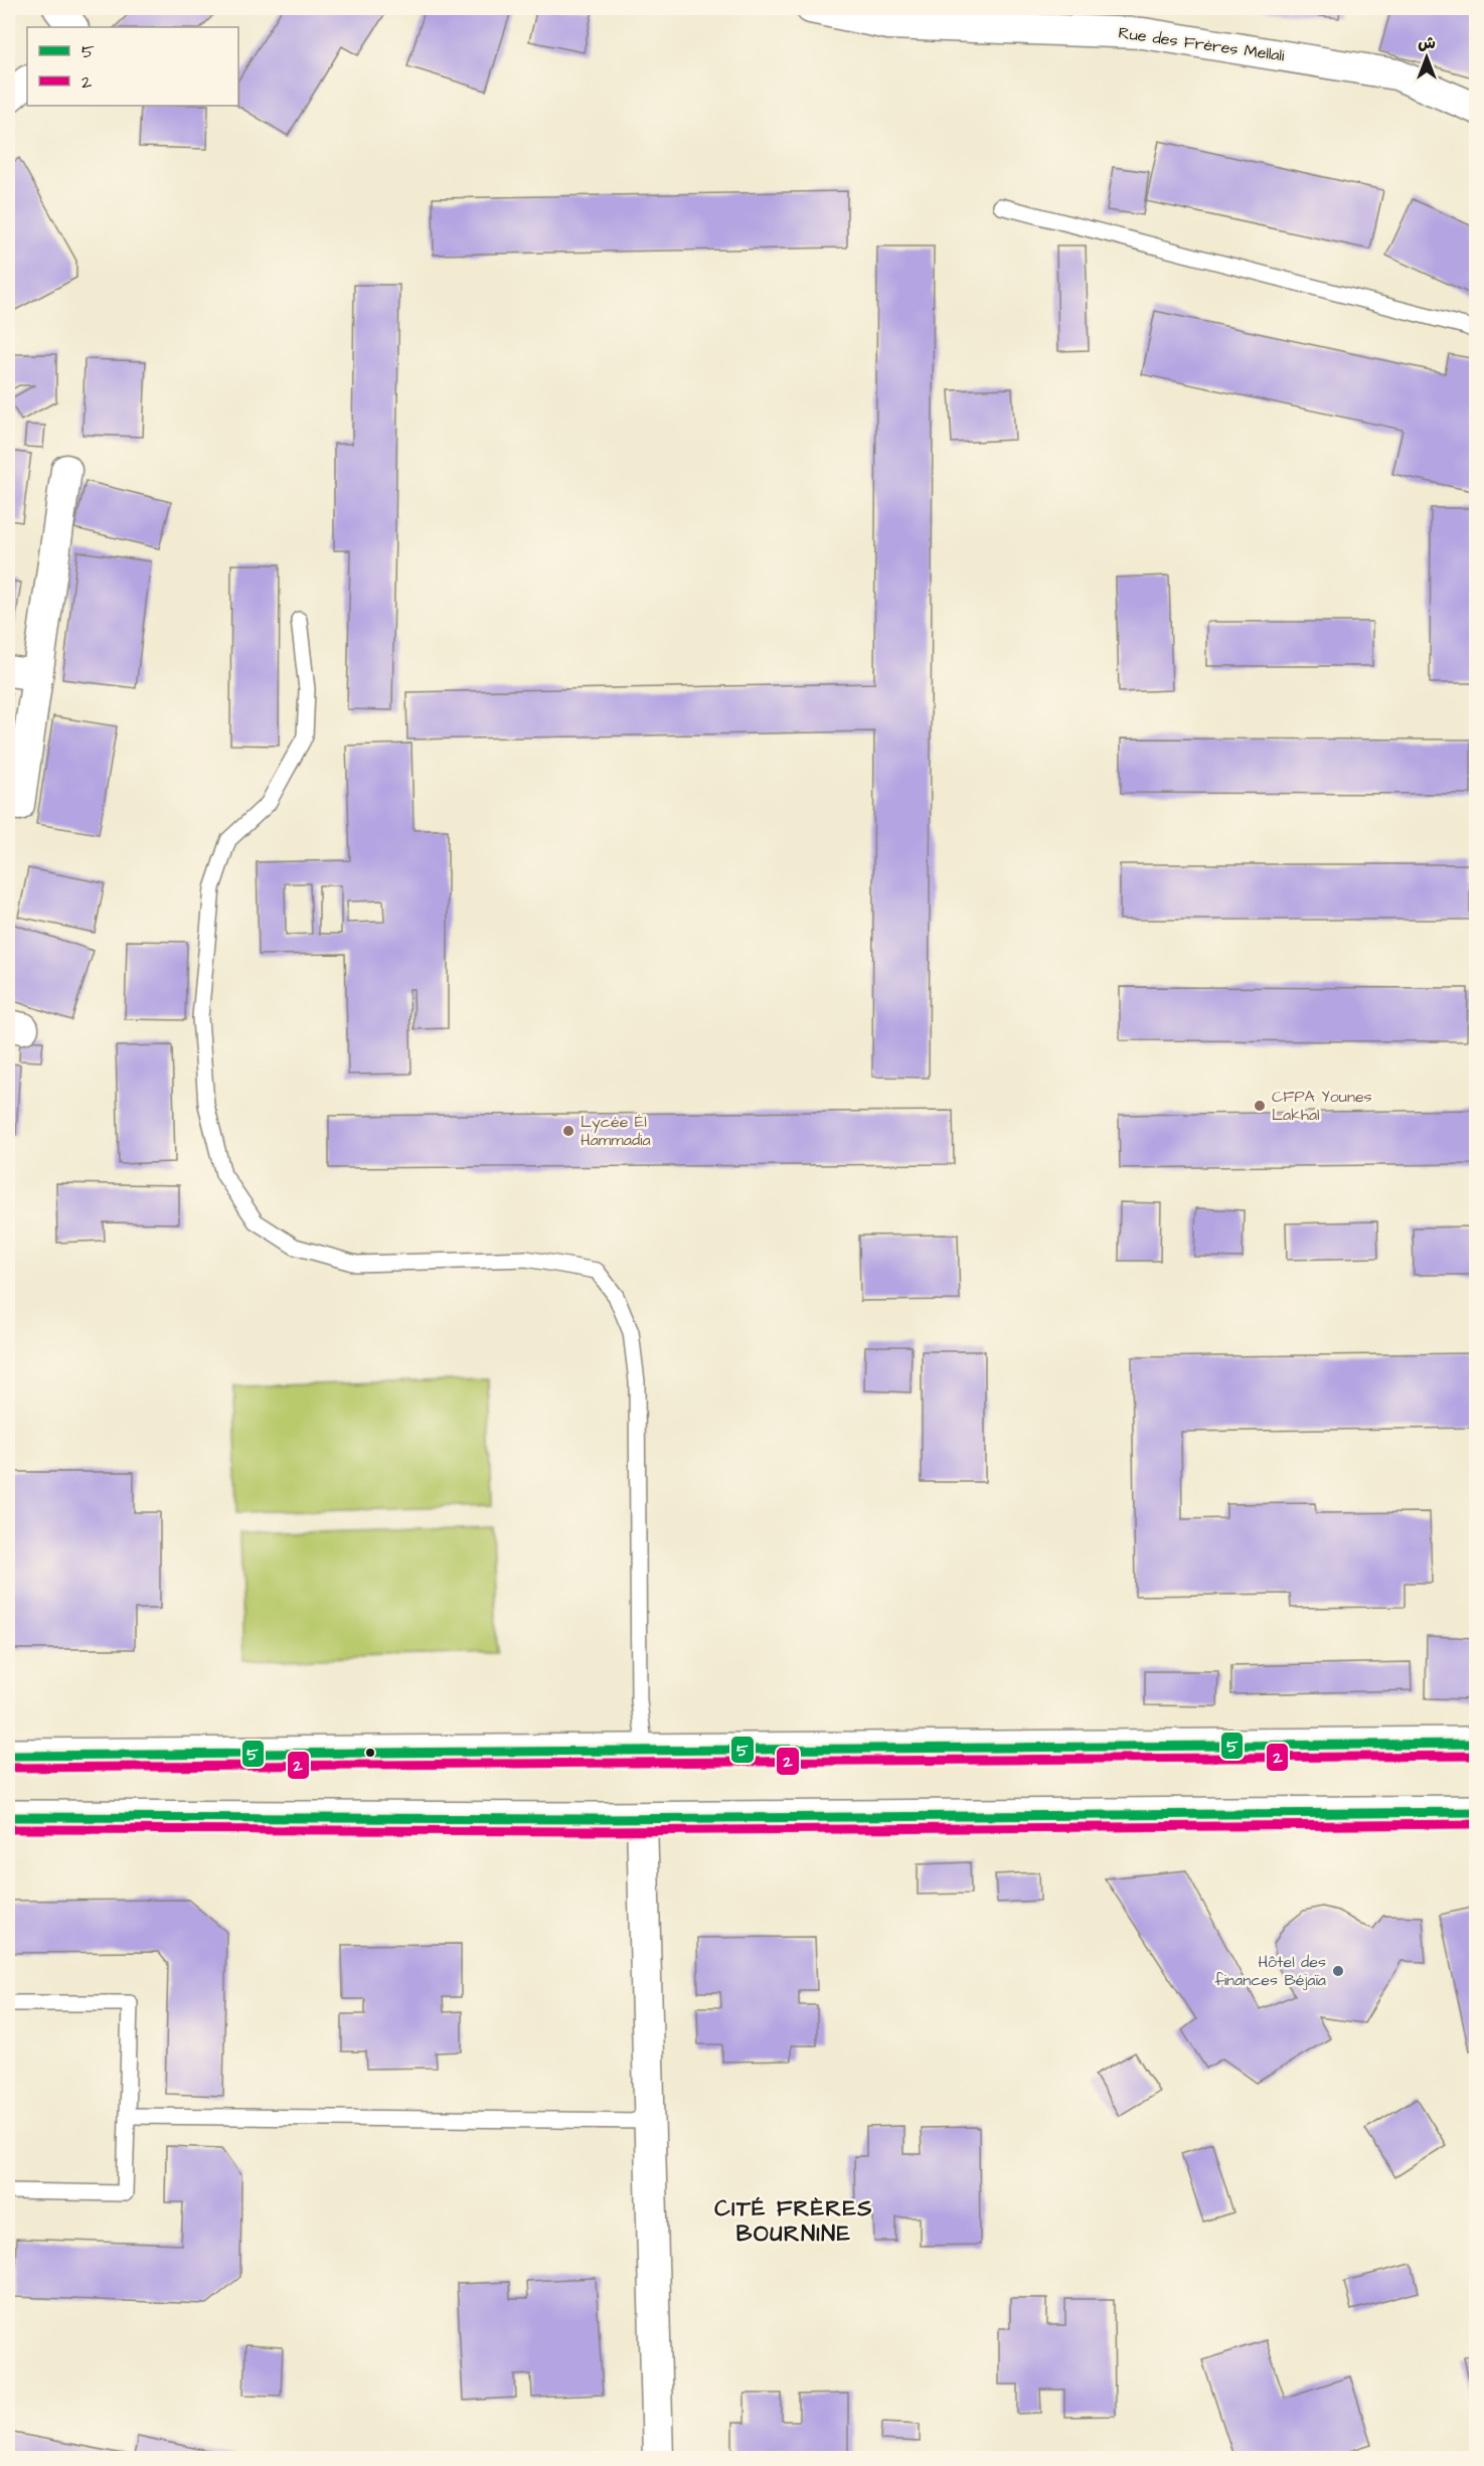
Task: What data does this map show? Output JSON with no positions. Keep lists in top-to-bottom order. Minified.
{"streets":{"street":["Rue des Frères Mellali"]},"districts":["CITÉ FRÈRES BOURNINE"],"places":["CFPA Younes Lakhal","Lycée Él Hammadia","Hôtel des finances Béjaïa"],"lines":["transit line 5","transit line 2"],"legend":["5","2"],"north":"top"}
